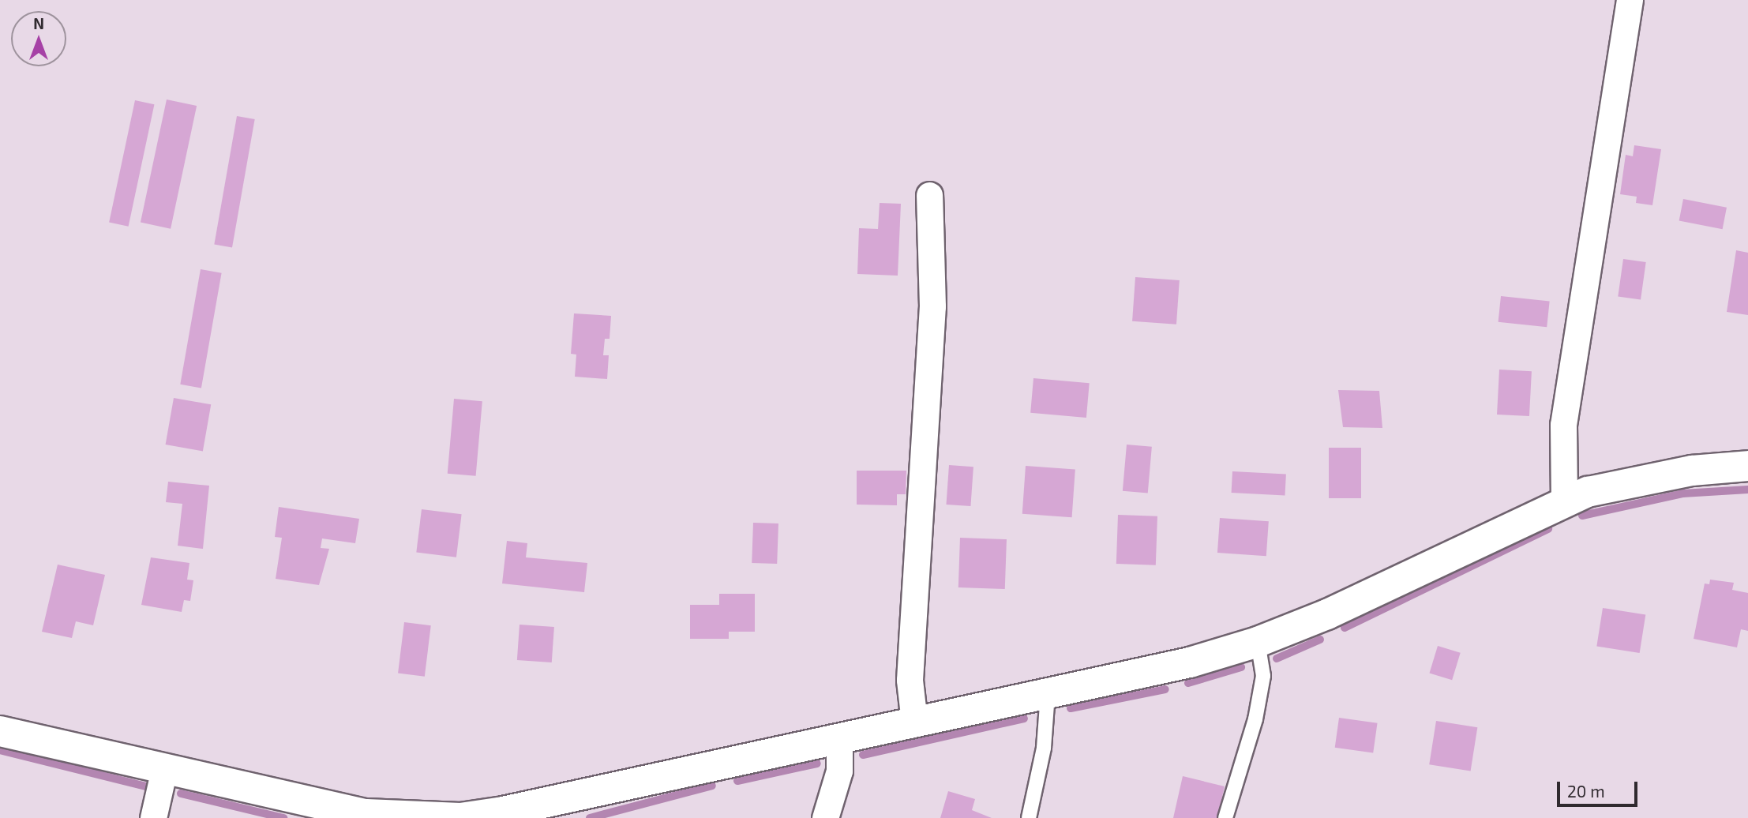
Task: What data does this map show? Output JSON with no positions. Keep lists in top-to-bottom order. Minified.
{"scale_bar":"20 m","north":"top"}
